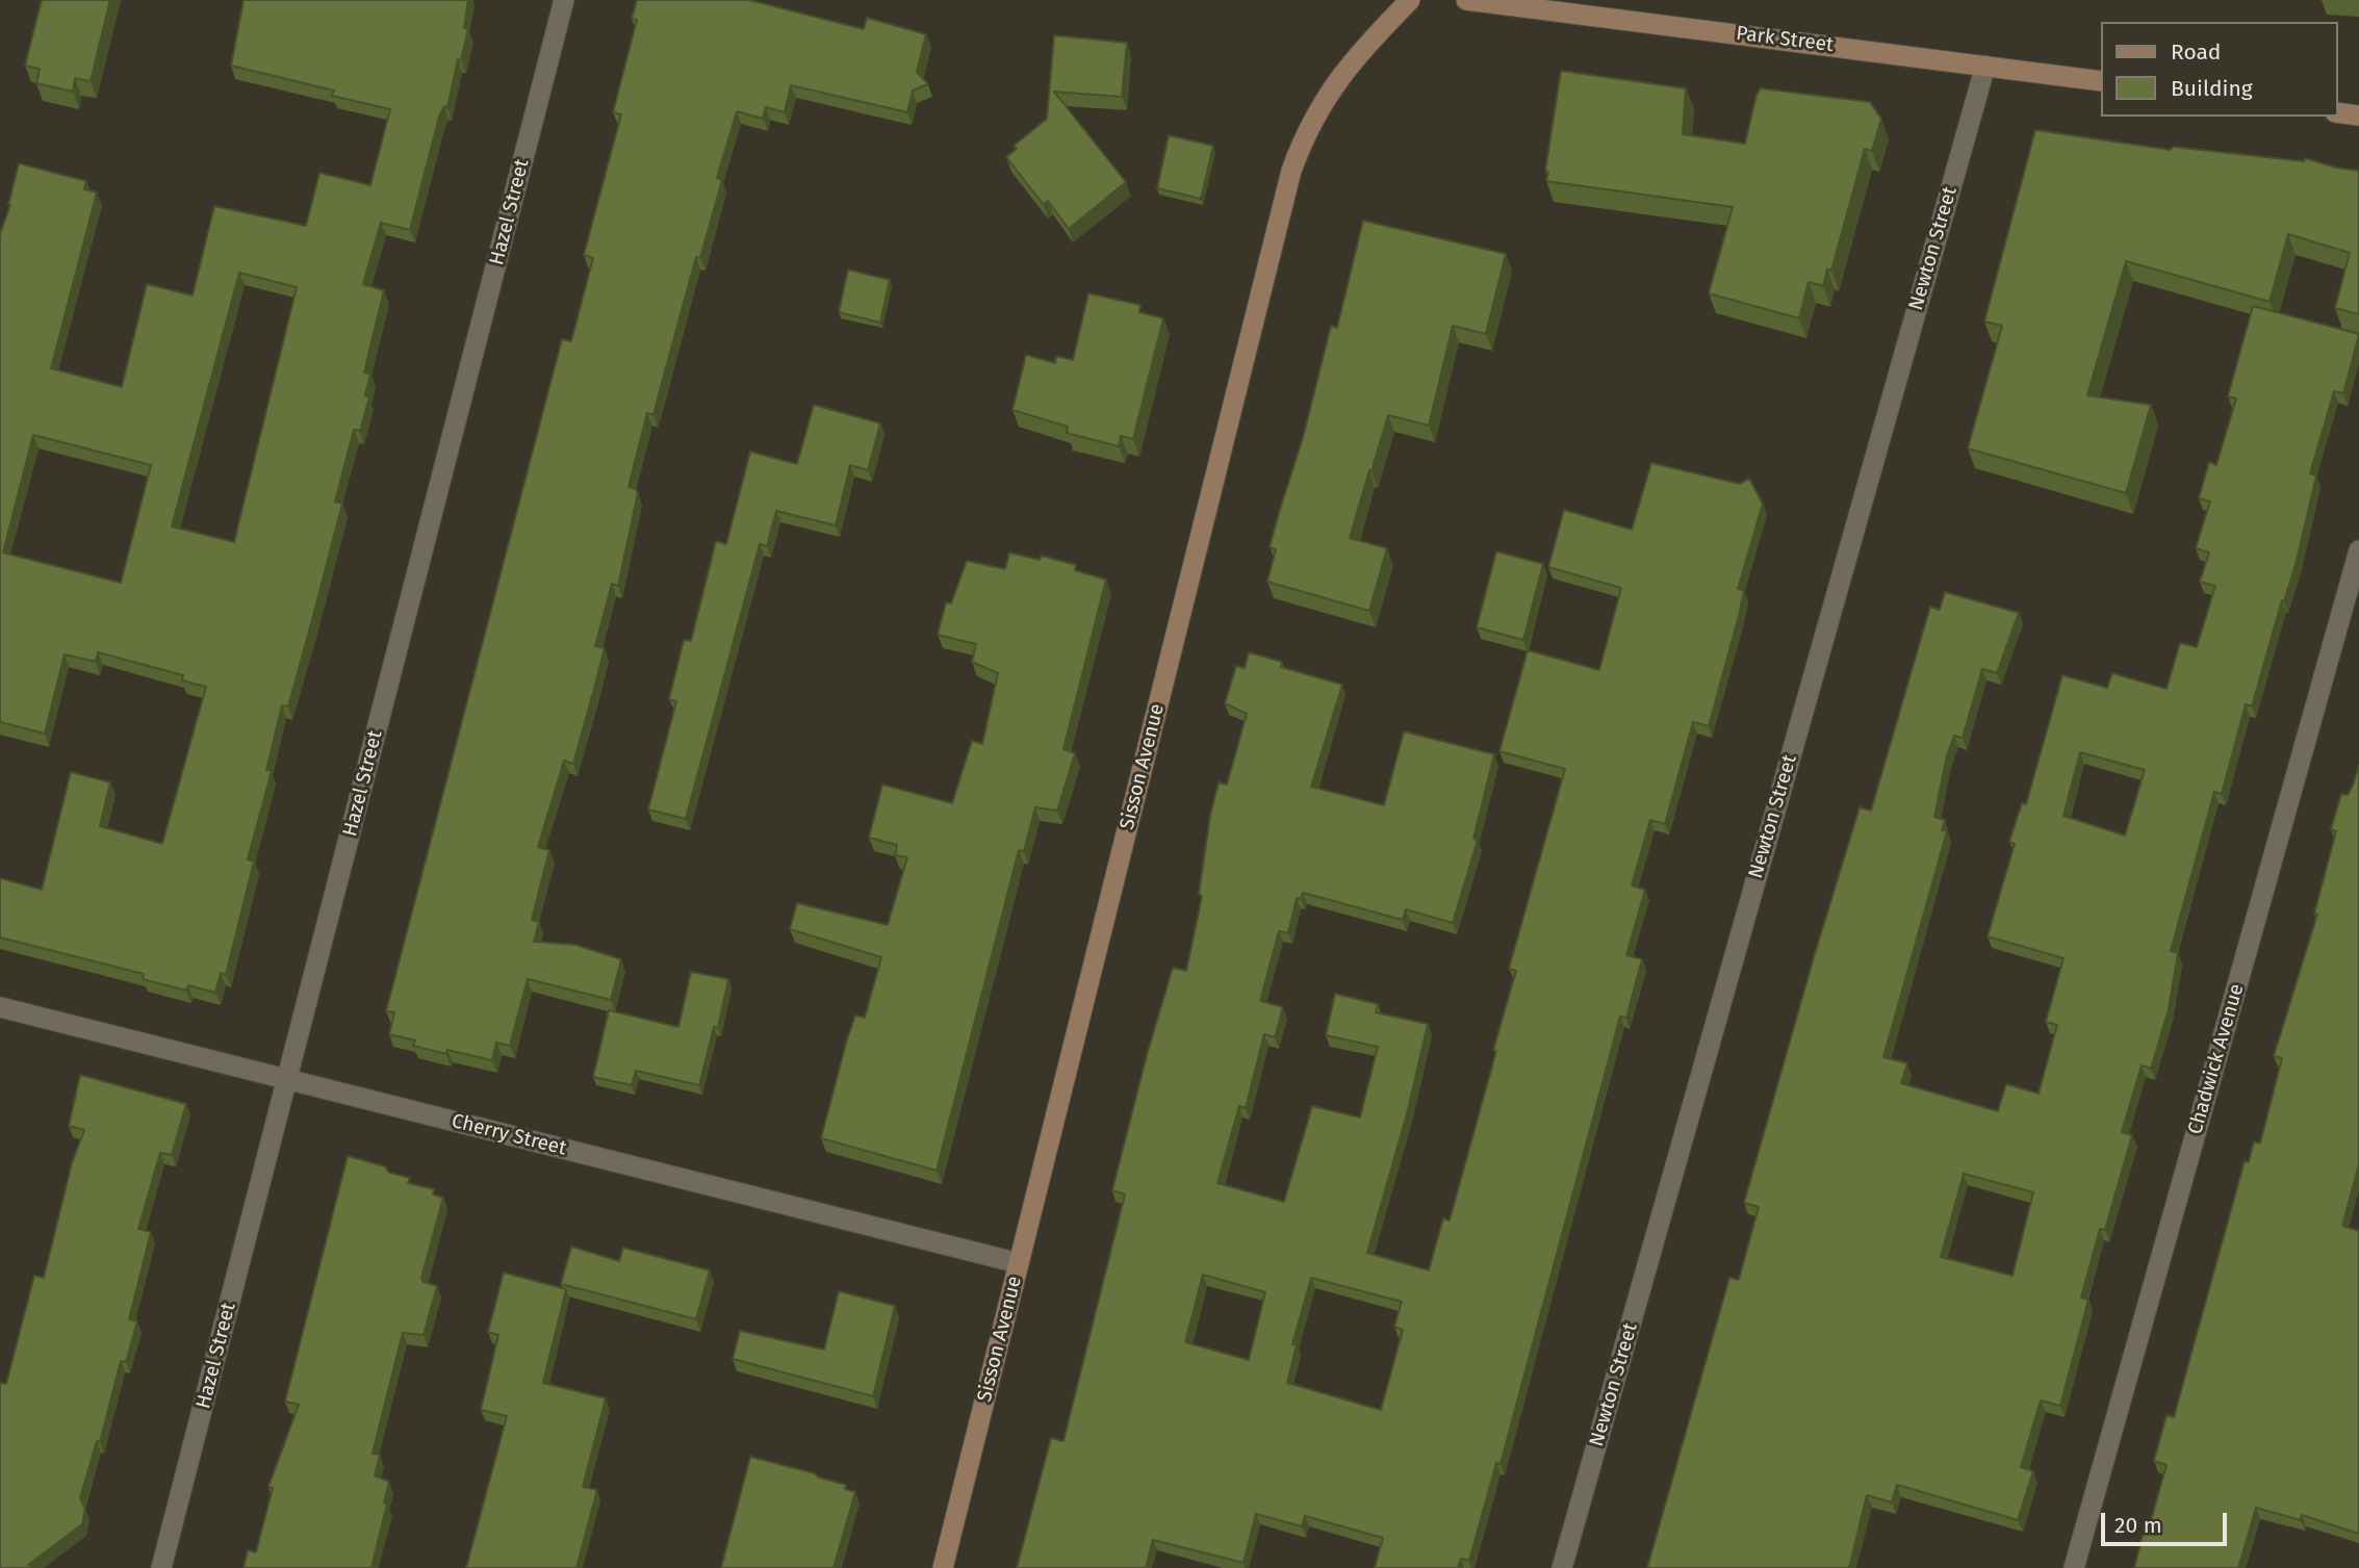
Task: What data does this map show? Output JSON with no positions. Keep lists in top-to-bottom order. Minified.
{"streets":{"main road":["Park Street","Sisson Avenue"],"street":["Hazel Street","Newton Street","Chadwick Avenue","Cherry Street"]},"crossings":[["Park Street","Newton Street"],["Hazel Street","Cherry Street"],["Sisson Avenue","Cherry Street"]],"legend":["Road","Building"],"scale_bar":"20 m"}
